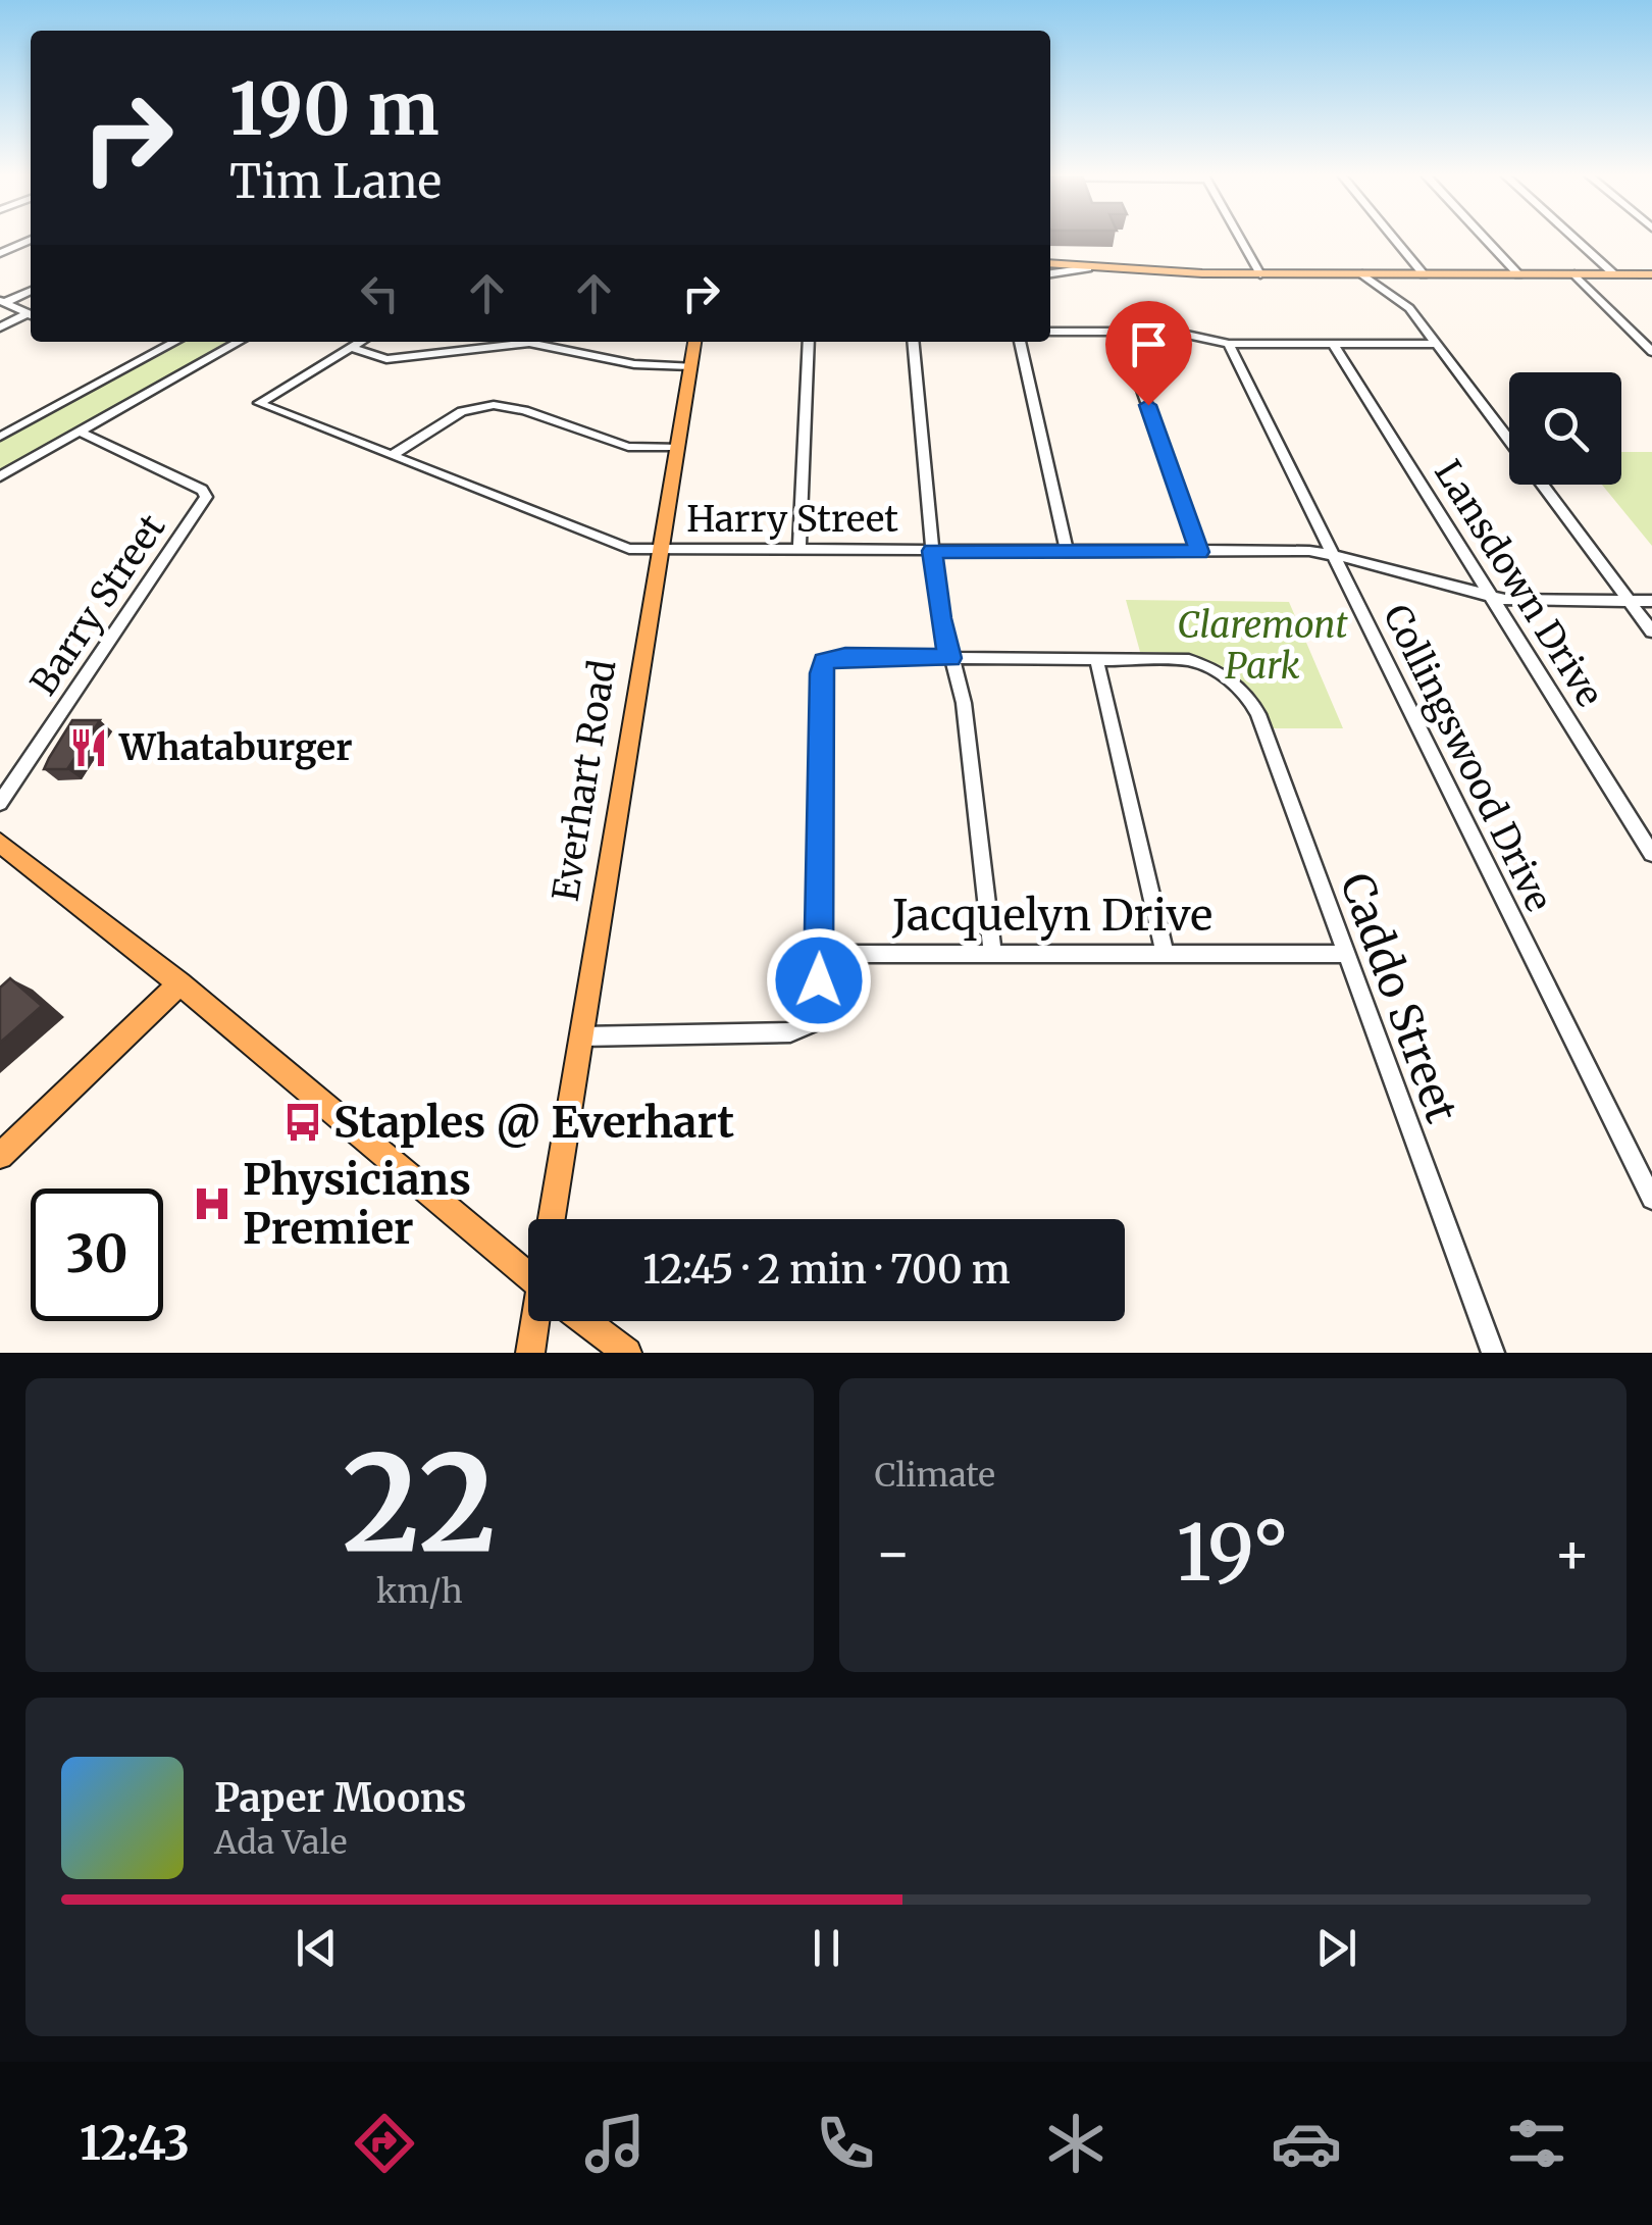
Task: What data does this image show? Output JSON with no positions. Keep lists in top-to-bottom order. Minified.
{"streets":{"main road":["Everhart Road"],"street":["Harry Street","Lansdown Drive","Barry Street","Collingswood Drive","Jacquelyn Drive","Caddo Street"]},"crossings":[["Harry Street","Lansdown Drive"],["Harry Street","Collingswood Drive"],["Harry Street","Everhart Road"],["Jacquelyn Drive","Caddo Street"]],"parks":["Claremont Park"],"places":{"restaurant":["Whataburger"],"bus stop":["Staples @ Everhart"],"hospital":["Physicians Premier"]},"page":{"turn":["190 m","Tim Lane"],"limit":"30","trip":"12:45 · 2 min · 700 m","tile":[["22","km/h"],"Climate"],"heat":["−","19°","+"],"song":["Paper Moons","Ada Vale"],"tabs":"12:43"}}
